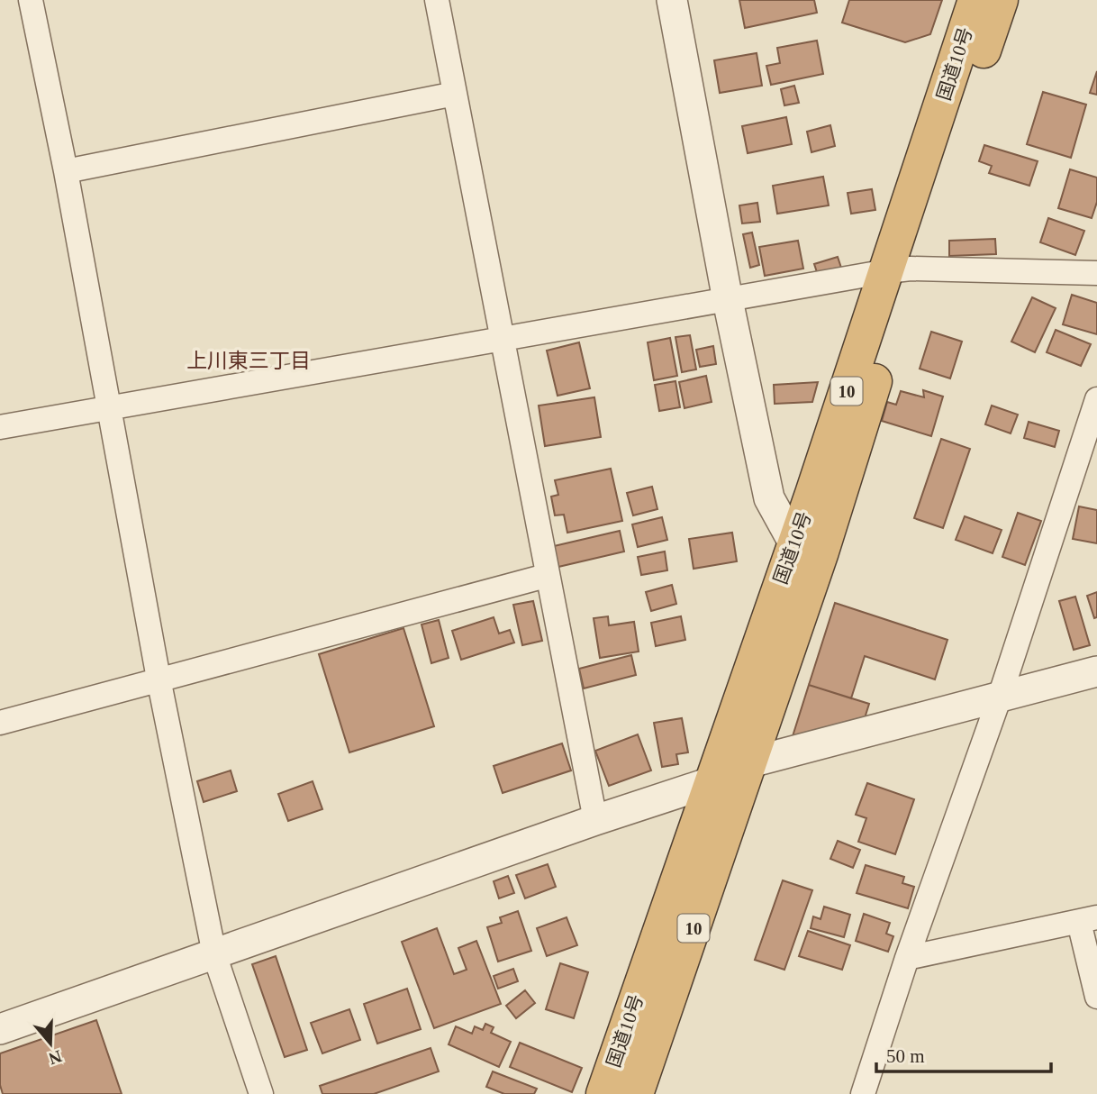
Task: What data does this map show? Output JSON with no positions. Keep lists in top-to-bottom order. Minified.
{"streets":{"highway":["国道10号","10"]},"districts":["上川東三丁目"],"scale_bar":"50 m","north":"bottom"}
